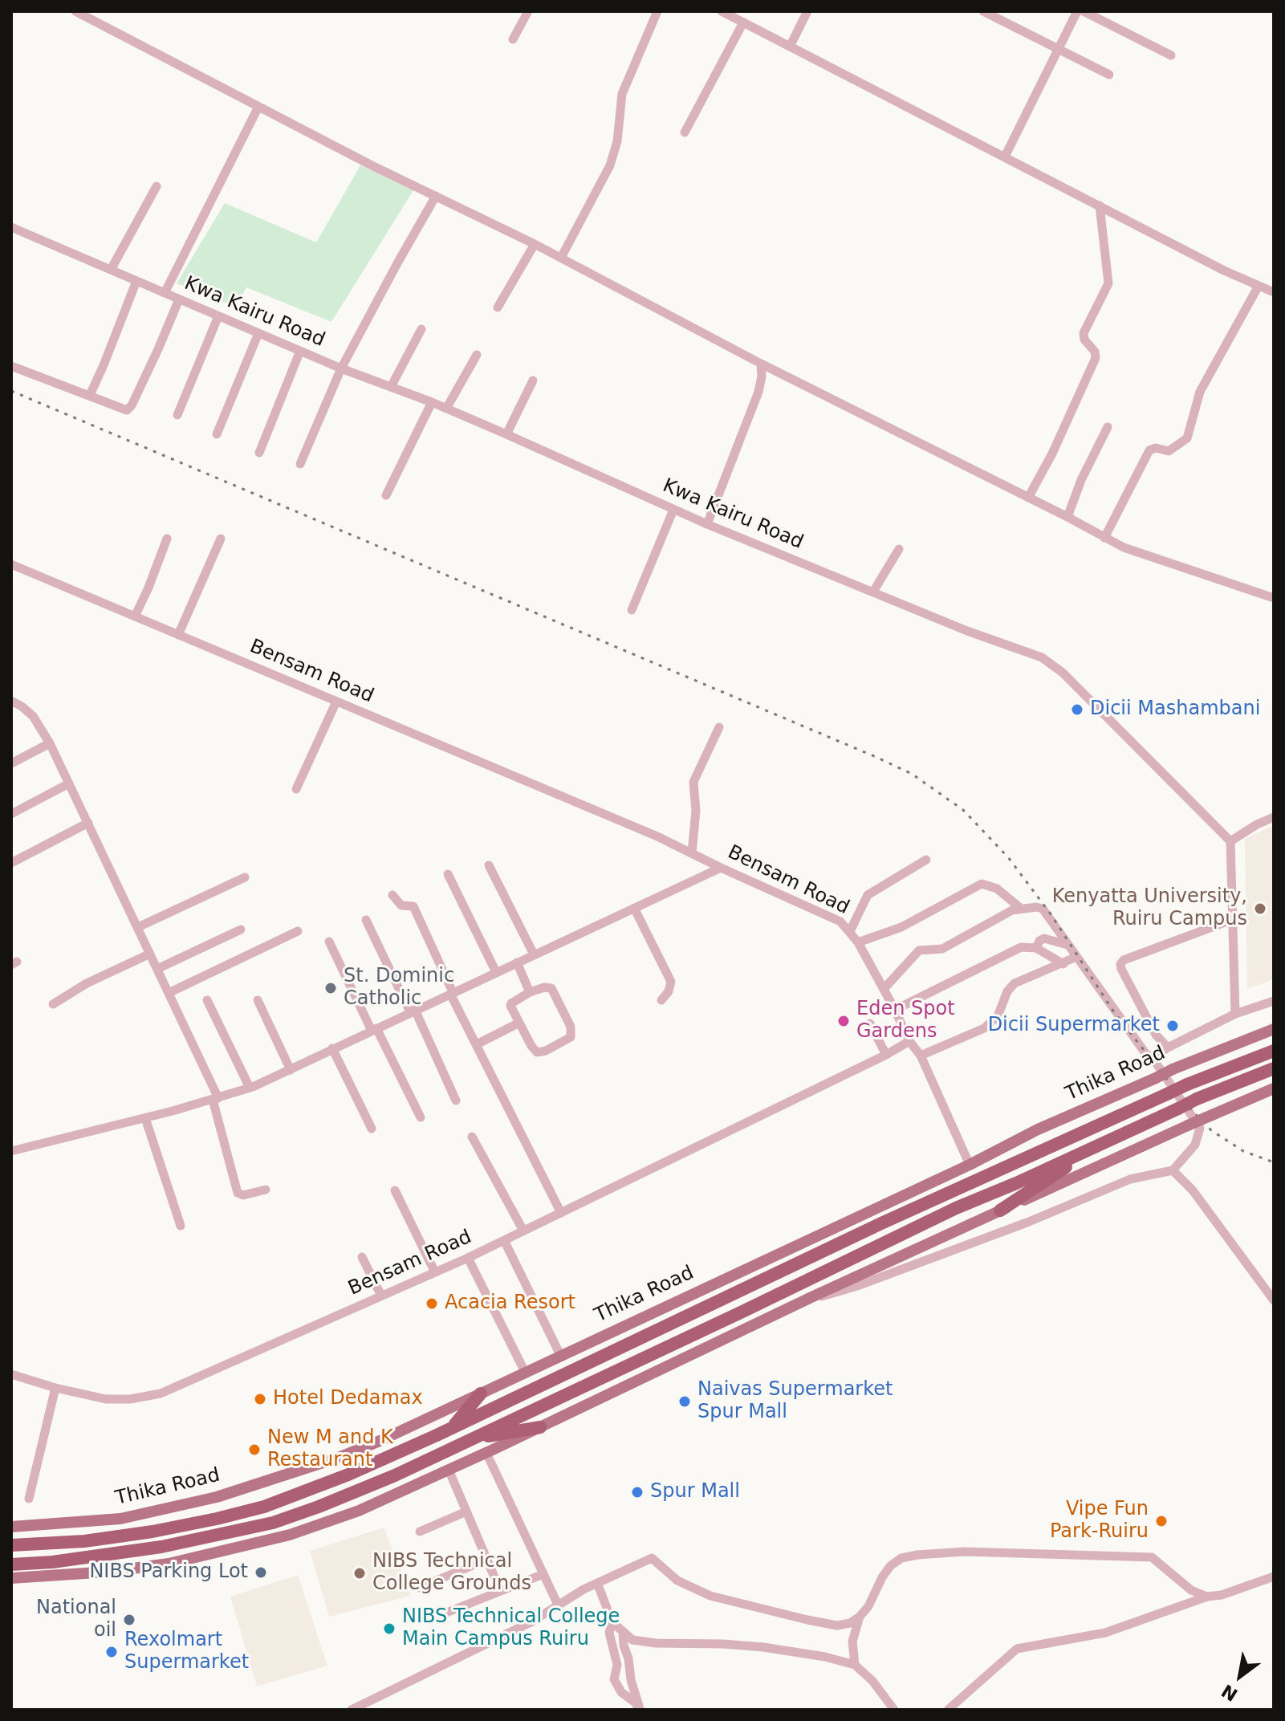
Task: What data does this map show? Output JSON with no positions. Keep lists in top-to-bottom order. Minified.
{"streets":{"highway":["Thika Road"],"street":["Kwa Kairu Road","Bensam Road"]},"places":["Dicii Mashambani","Kenyatta University, Ruiru Campus","St. Dominic Catholic","Eden Spot Gardens","Dicii Supermarket","Acacia Resort","Hotel Dedamax","Naivas Supermarket Spur Mall","New M and K Restaurant","Spur Mall","Vipe Fun Park-Ruiru","NIBS Parking Lot","NIBS Technical College Grounds","National oil","NIBS Technical College Main Campus Ruiru","Rexolmart Supermarket"],"north":"bottom left"}
